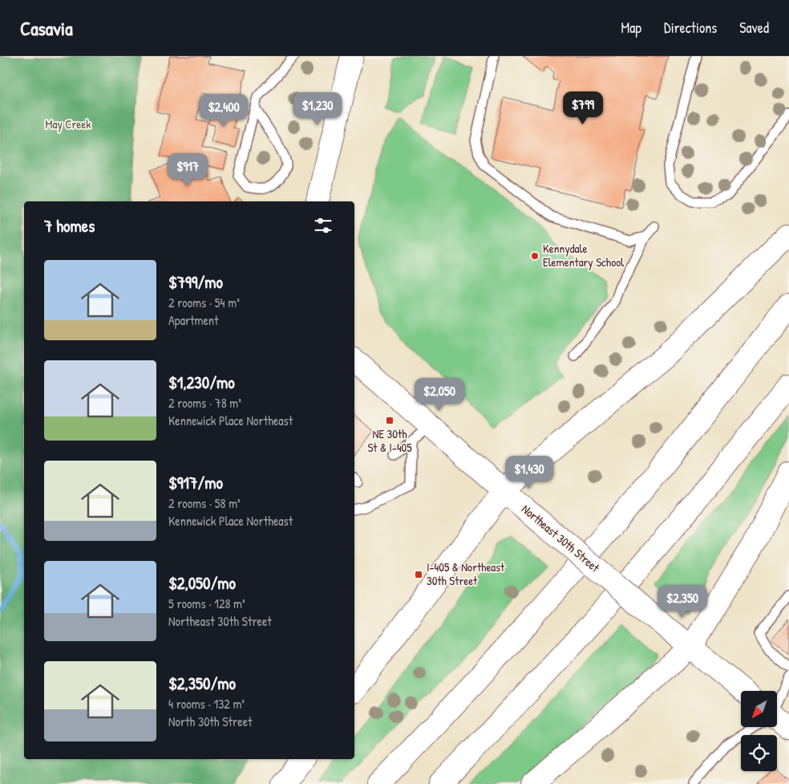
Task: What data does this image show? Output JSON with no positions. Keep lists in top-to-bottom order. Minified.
{"streets":{"main road":["Northeast 30th Street"]},"parks":["May Creek"],"places":{"other":["Kennydale Elementary School"],"transit":["NE 30th St & I-405","I-405 & Northeast 30th Street"]},"north":"bottom left","page":{"header":"Casavia","nav":["Map","Directions","Saved"],"price":["$799","$1,230","$2,400","$917","$2,050","$1,430","$2,350"],"heading":"7 homes","list":[{"name":"$799/mo","note":"2 rooms · 54 m² · Apartment"},{"name":"$1,230/mo","note":"2 rooms · 78 m² · Kennewick Place Northeast"},{"name":"$917/mo","note":"2 rooms · 58 m² · Kennewick Place Northeast"},{"name":"$2,050/mo","note":"5 rooms · 128 m² · Northeast 30th Street"},{"name":"$2,350/mo","note":"4 rooms · 132 m² · North 30th Street"}]}}
